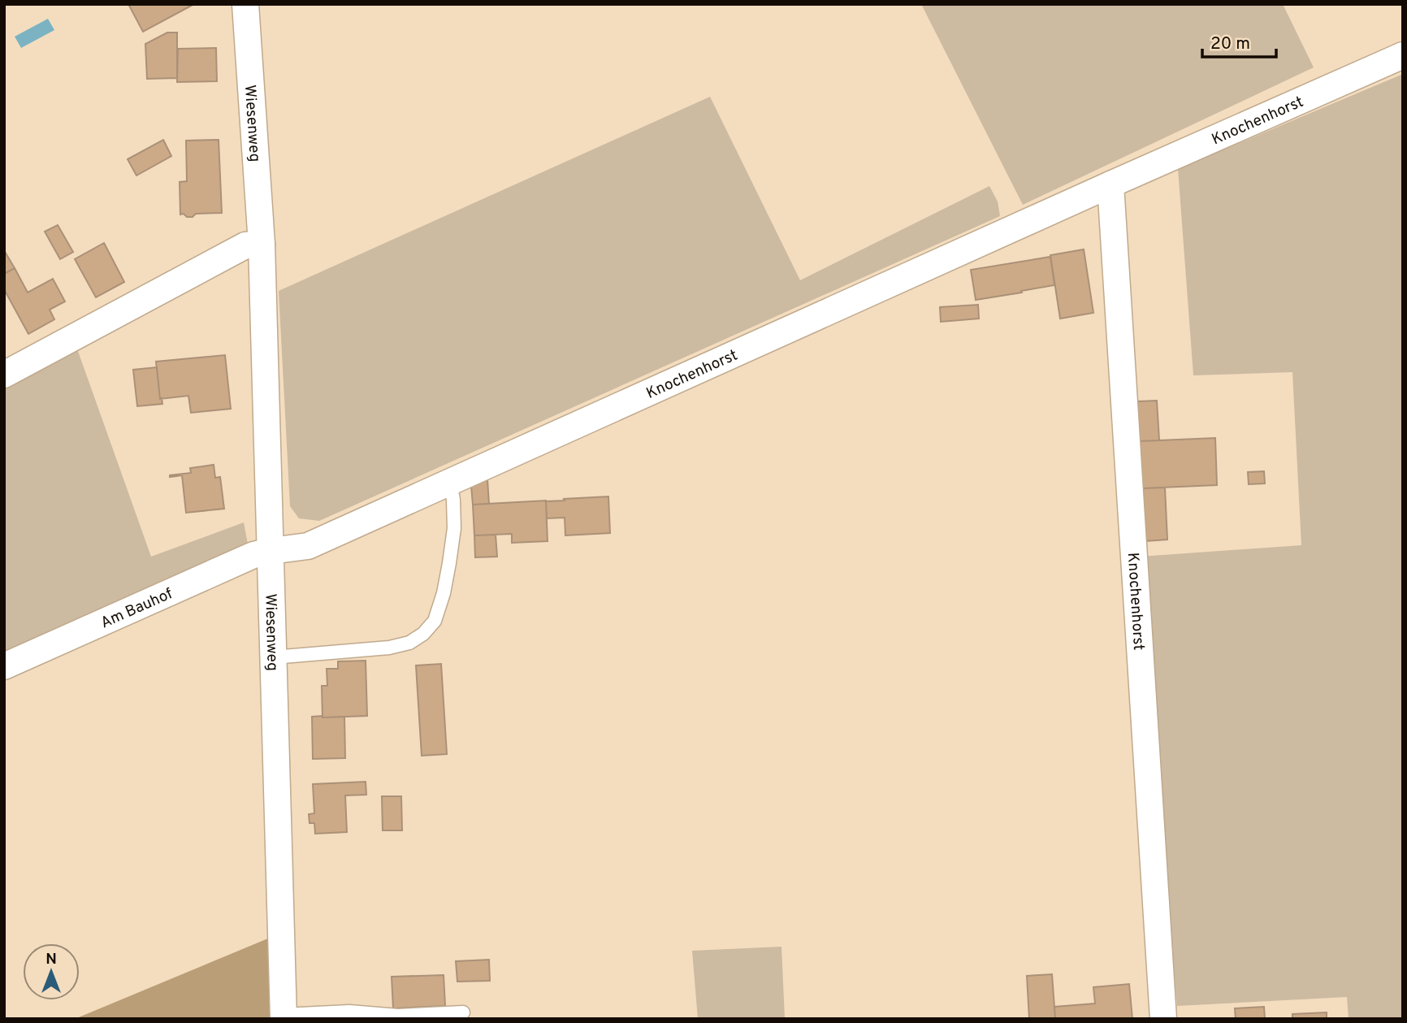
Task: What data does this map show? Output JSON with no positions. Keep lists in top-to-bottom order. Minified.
{"streets":{"street":["Knochenhorst","Wiesenweg","Am Bauhof"]},"crossings":[["Knochenhorst","Wiesenweg"],["Knochenhorst","Am Bauhof"],["Wiesenweg","Am Bauhof"]],"scale_bar":"20 m","north":"top"}
